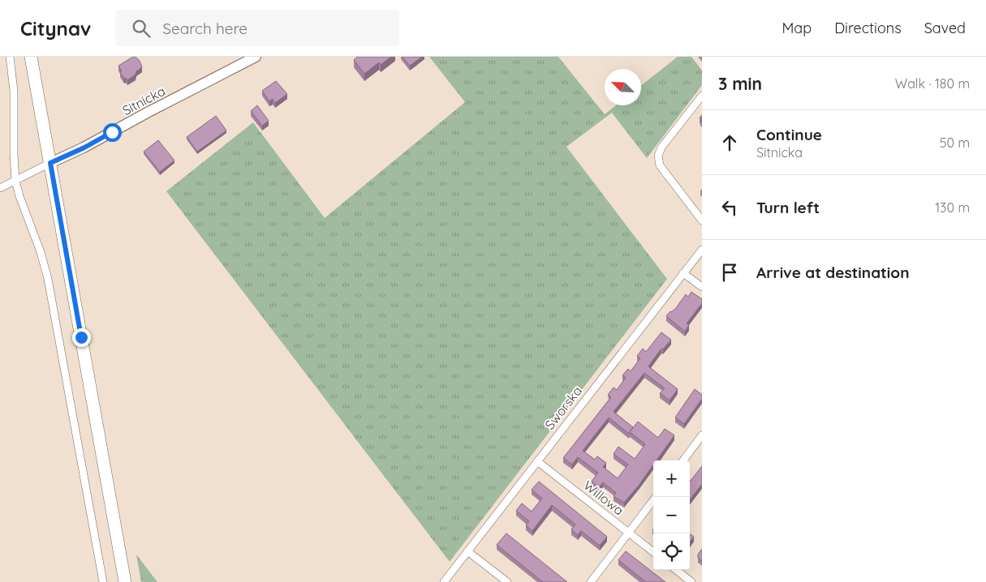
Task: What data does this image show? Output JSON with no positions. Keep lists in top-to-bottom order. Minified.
{"streets":{"street":["Sitnicka","Sworska","Willowa"]},"crossings":[["Sworska","Willowa"]],"north":"top left","page":{"header":"Citynav","search":"Search here","nav":["Map","Directions","Saved"],"heading":["3 min","Walk · 180 m"],"list":[["Continue","Sitnicka","50 m"],["Turn left","130 m"],"Arrive at destination"],"map_buttons":["+","−"]}}
